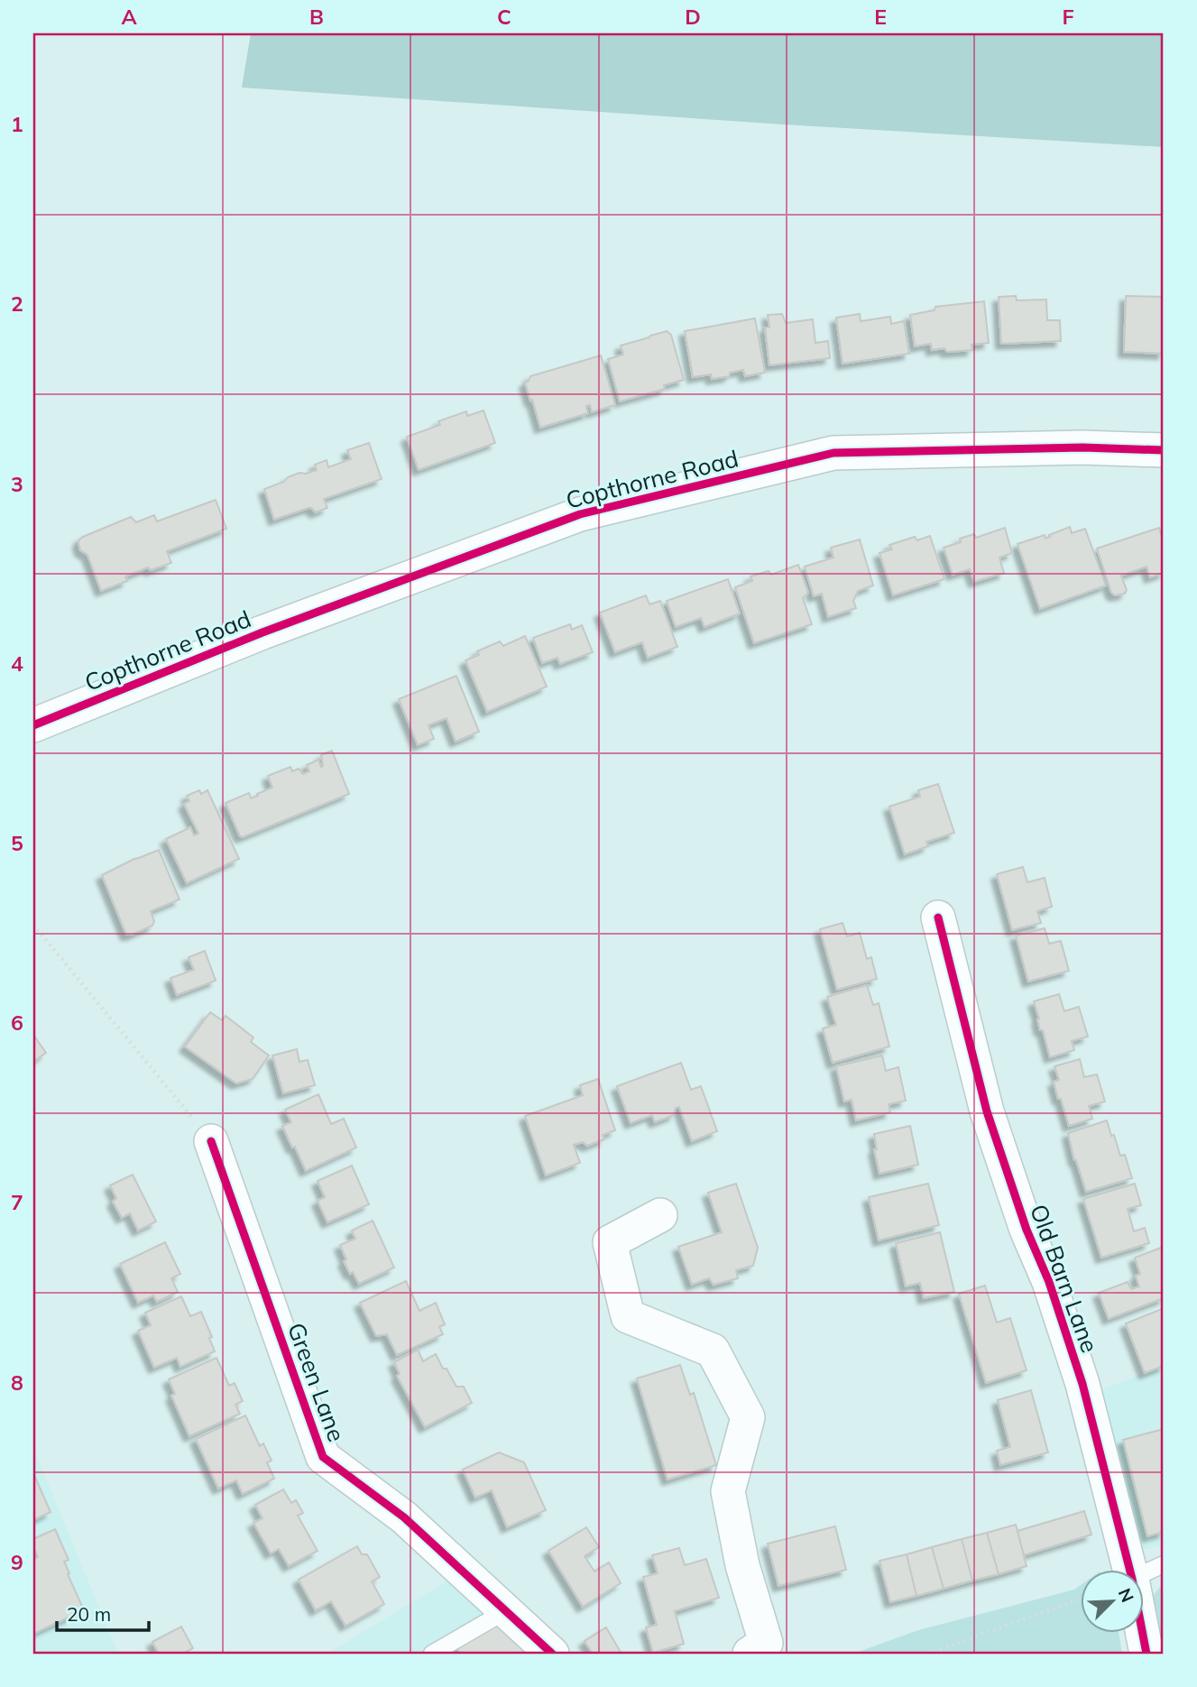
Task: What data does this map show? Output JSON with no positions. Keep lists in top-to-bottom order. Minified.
{"streets":{"street":["Copthorne Road","Old Barn Lane","Green Lane"]},"scale_bar":"20 m","north":"top right","grid":{"columns":["A","B","C","D","E","F"],"rows":["1","2","3","4","5","6","7","8","9"]}}
